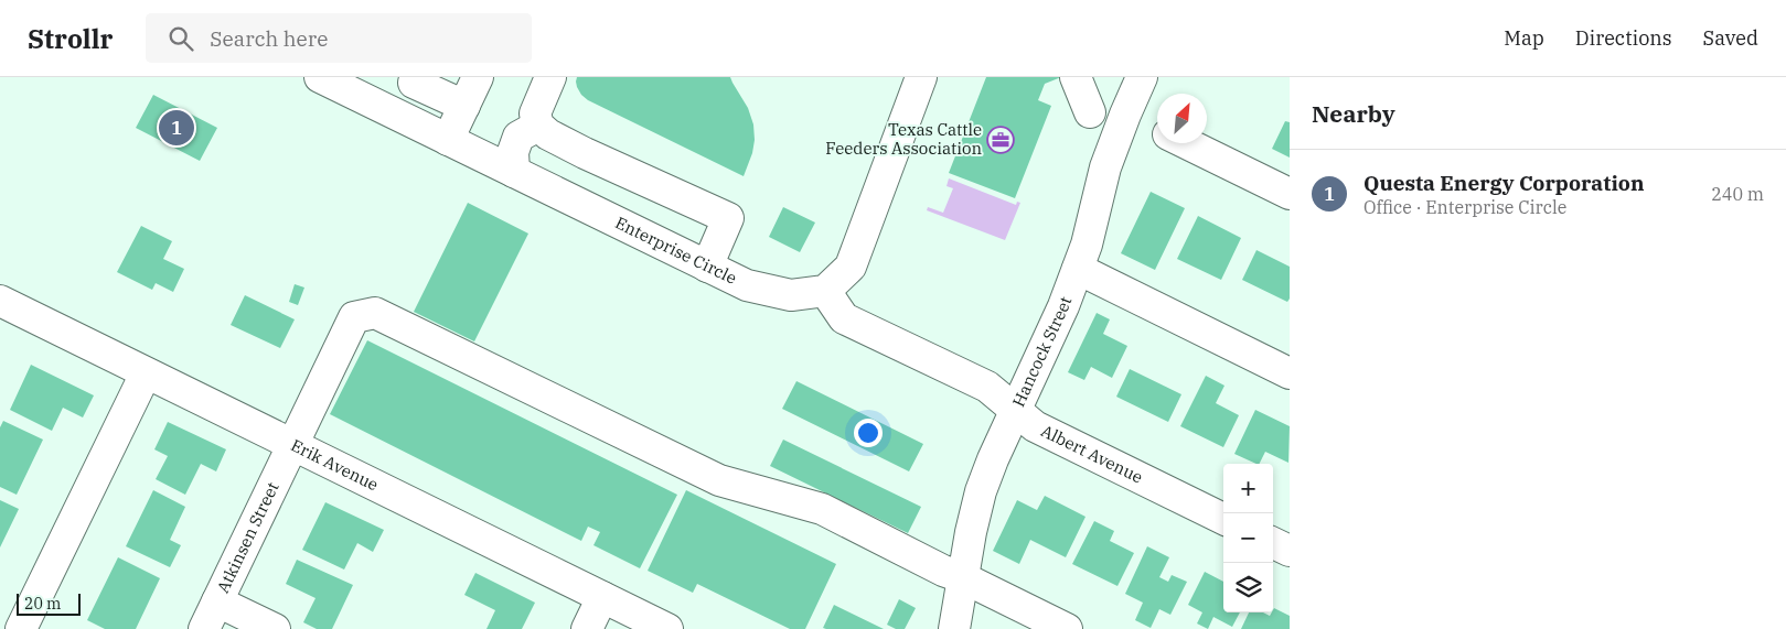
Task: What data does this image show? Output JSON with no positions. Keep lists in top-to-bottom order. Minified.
{"streets":{"street":["Enterprise Circle","Hancock Street","Albert Avenue","Erik Avenue","Atkinsen Street"]},"crossings":[["Enterprise Circle","Albert Avenue"],["Hancock Street","Albert Avenue"],["Hancock Street","Atkinsen Street"],["Erik Avenue","Atkinsen Street"]],"places":{"office":["Texas Cattle Feeders Association"]},"scale_bar":"20 m","north":"top right","page":{"header":"Strollr","search":"Search here","nav":["Map","Directions","Saved"],"heading":"Nearby","pins":"1","list":[{"mark":"1","name":"Questa Energy Corporation","note":"Office · Enterprise Circle","value":"240 m"}],"map_buttons":["+","−"],"scale":"20 m"}}
